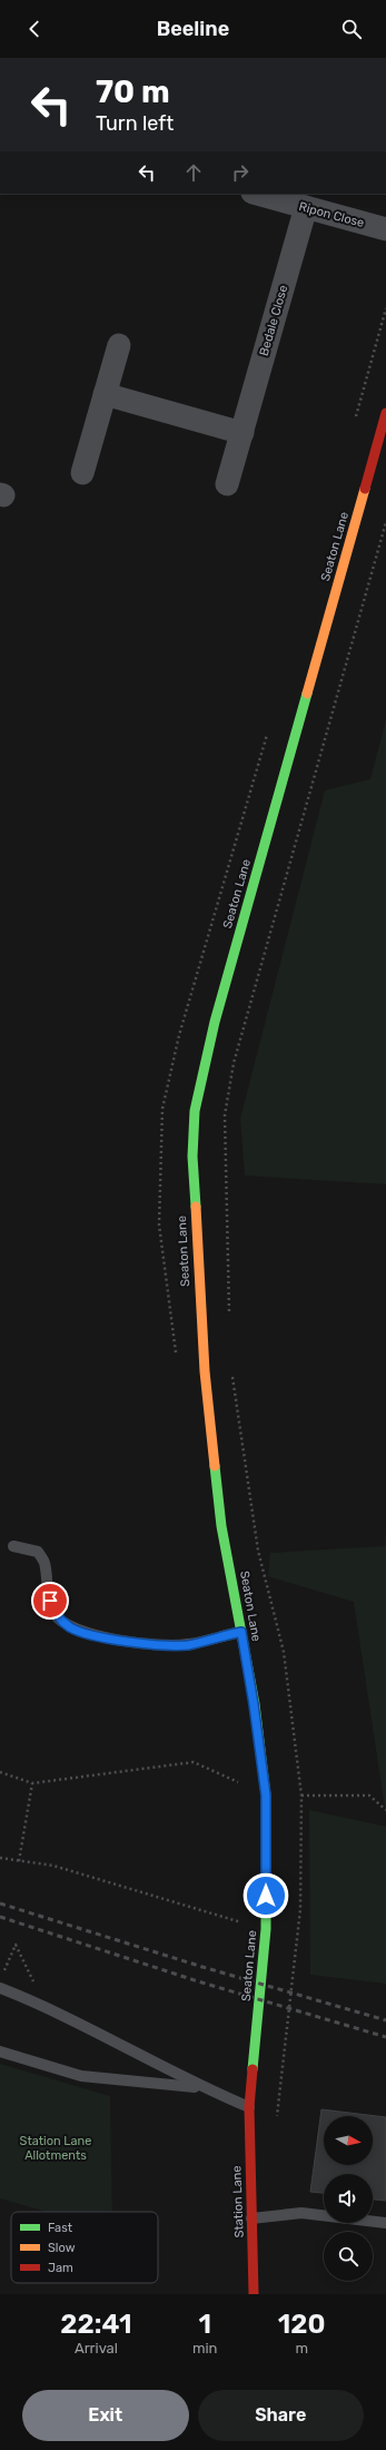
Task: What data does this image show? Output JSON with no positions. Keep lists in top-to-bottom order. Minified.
{"streets":{"main road":["Seaton Lane","Station Lane"],"street":["Ripon Close","Bedale Close"]},"crossings":[["Ripon Close","Bedale Close"],["Seaton Lane","Station Lane"]],"parks":["Station Lane Allotments"],"legend":["Fast","Slow","Jam"],"north":"right","page":{"header":"Beeline","turn":["70 m","Turn left"],"eta":["22:41","Arrival","1","min","120","m"],"buttons":["Exit","Share"]}}
